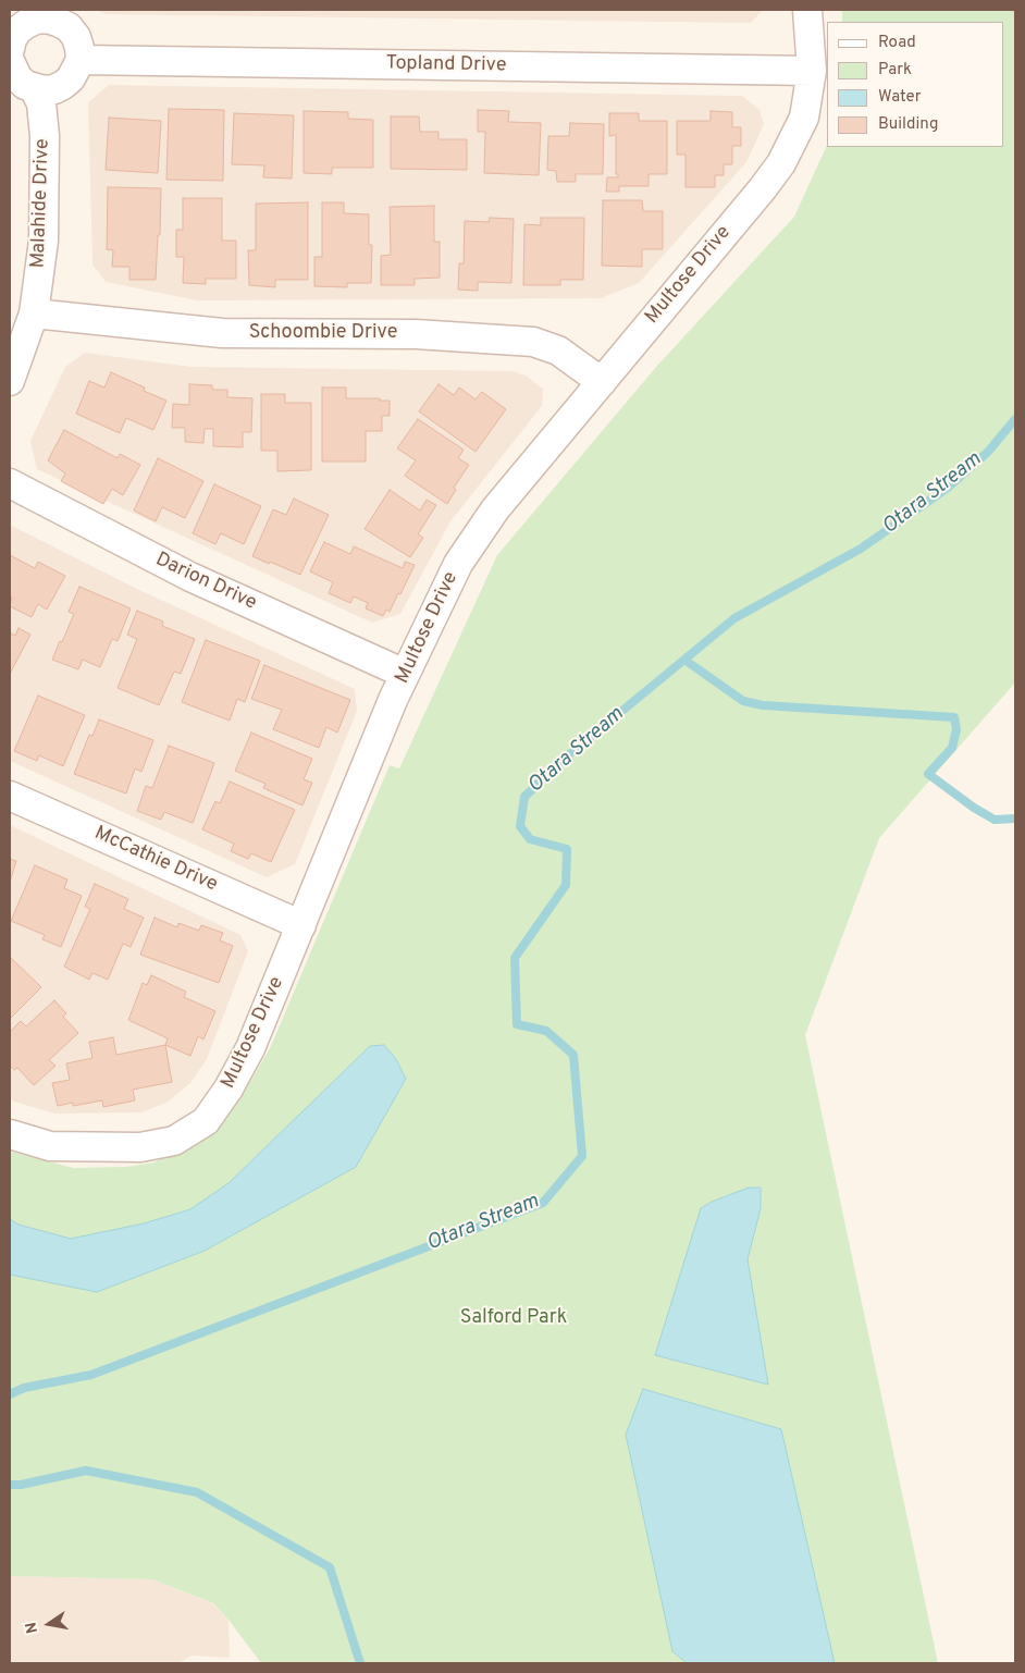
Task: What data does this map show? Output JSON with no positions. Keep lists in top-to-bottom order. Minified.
{"streets":{"street":["Topland Drive","Malahide Drive","Multose Drive","Schoombie Drive","Darion Drive","McCathie Drive"]},"crossings":[["Topland Drive","Multose Drive"],["Malahide Drive","Schoombie Drive"],["Multose Drive","Schoombie Drive"],["Multose Drive","Darion Drive"],["Multose Drive","McCathie Drive"]],"water":["Otara Stream"],"parks":["Salford Park"],"legend":["Road","Park","Water","Building"],"north":"left"}
